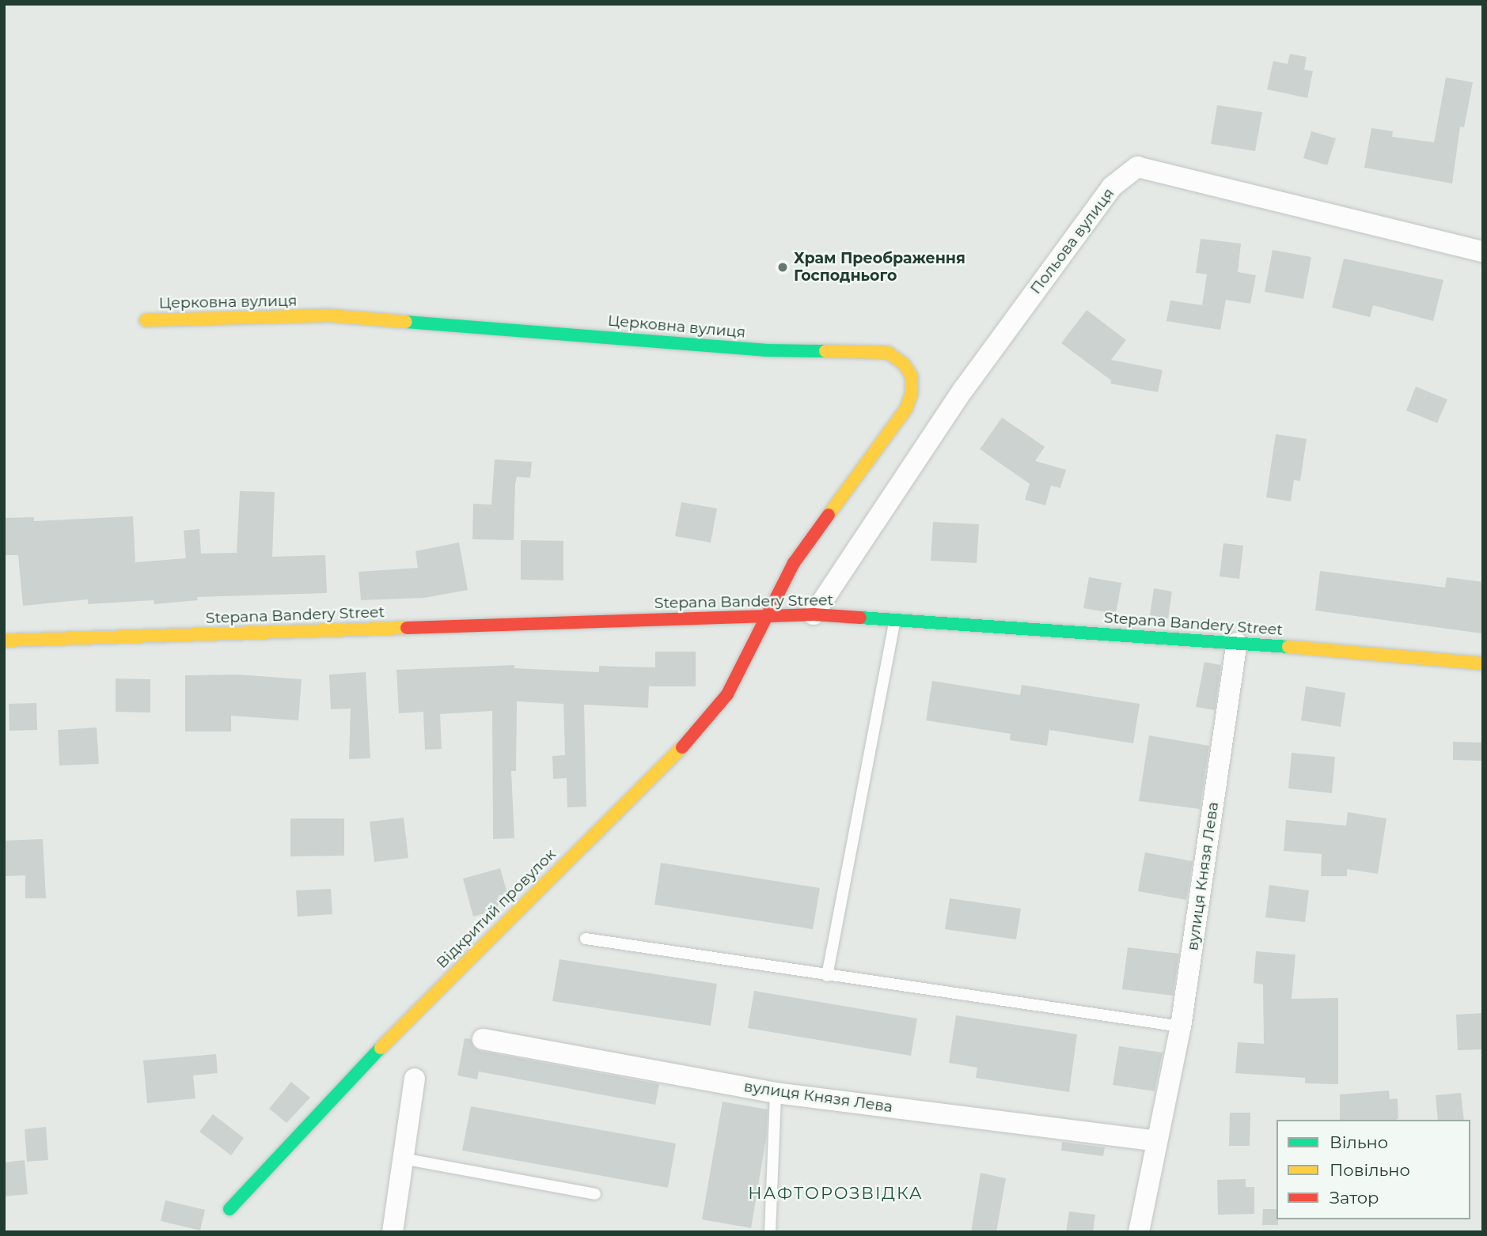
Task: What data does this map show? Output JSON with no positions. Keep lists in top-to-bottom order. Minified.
{"streets":{"street":["Польова вулиця","Церковна вулиця","Stepana Bandery Street","вулиця Князя Лева","Відкритий провулок"]},"crossings":[["Польова вулиця","Stepana Bandery Street"],["Церковна вулиця","Stepana Bandery Street"],["Церковна вулиця","Відкритий провулок"],["Stepana Bandery Street","вулиця Князя Лева"],["Stepana Bandery Street","Відкритий провулок"]],"districts":["НАФТОРОЗВІДКА"],"places":["Храм Преображення Господнього"],"legend":["Вільно","Повільно","Затор"]}
